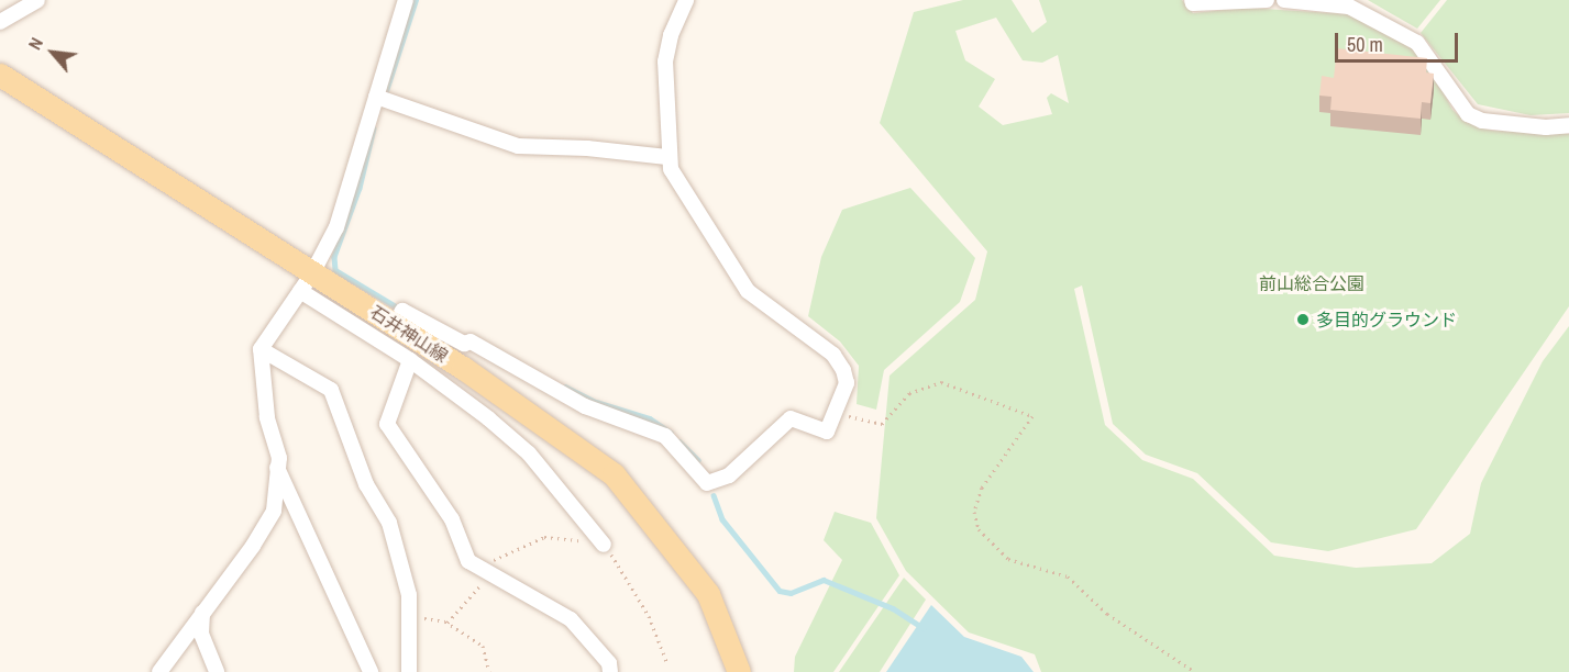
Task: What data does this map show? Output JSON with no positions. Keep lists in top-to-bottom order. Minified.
{"streets":{"main road":["石井神山線"]},"parks":["前山総合公園"],"places":["多目的グラウンド"],"scale_bar":"50 m","north":"top left"}
